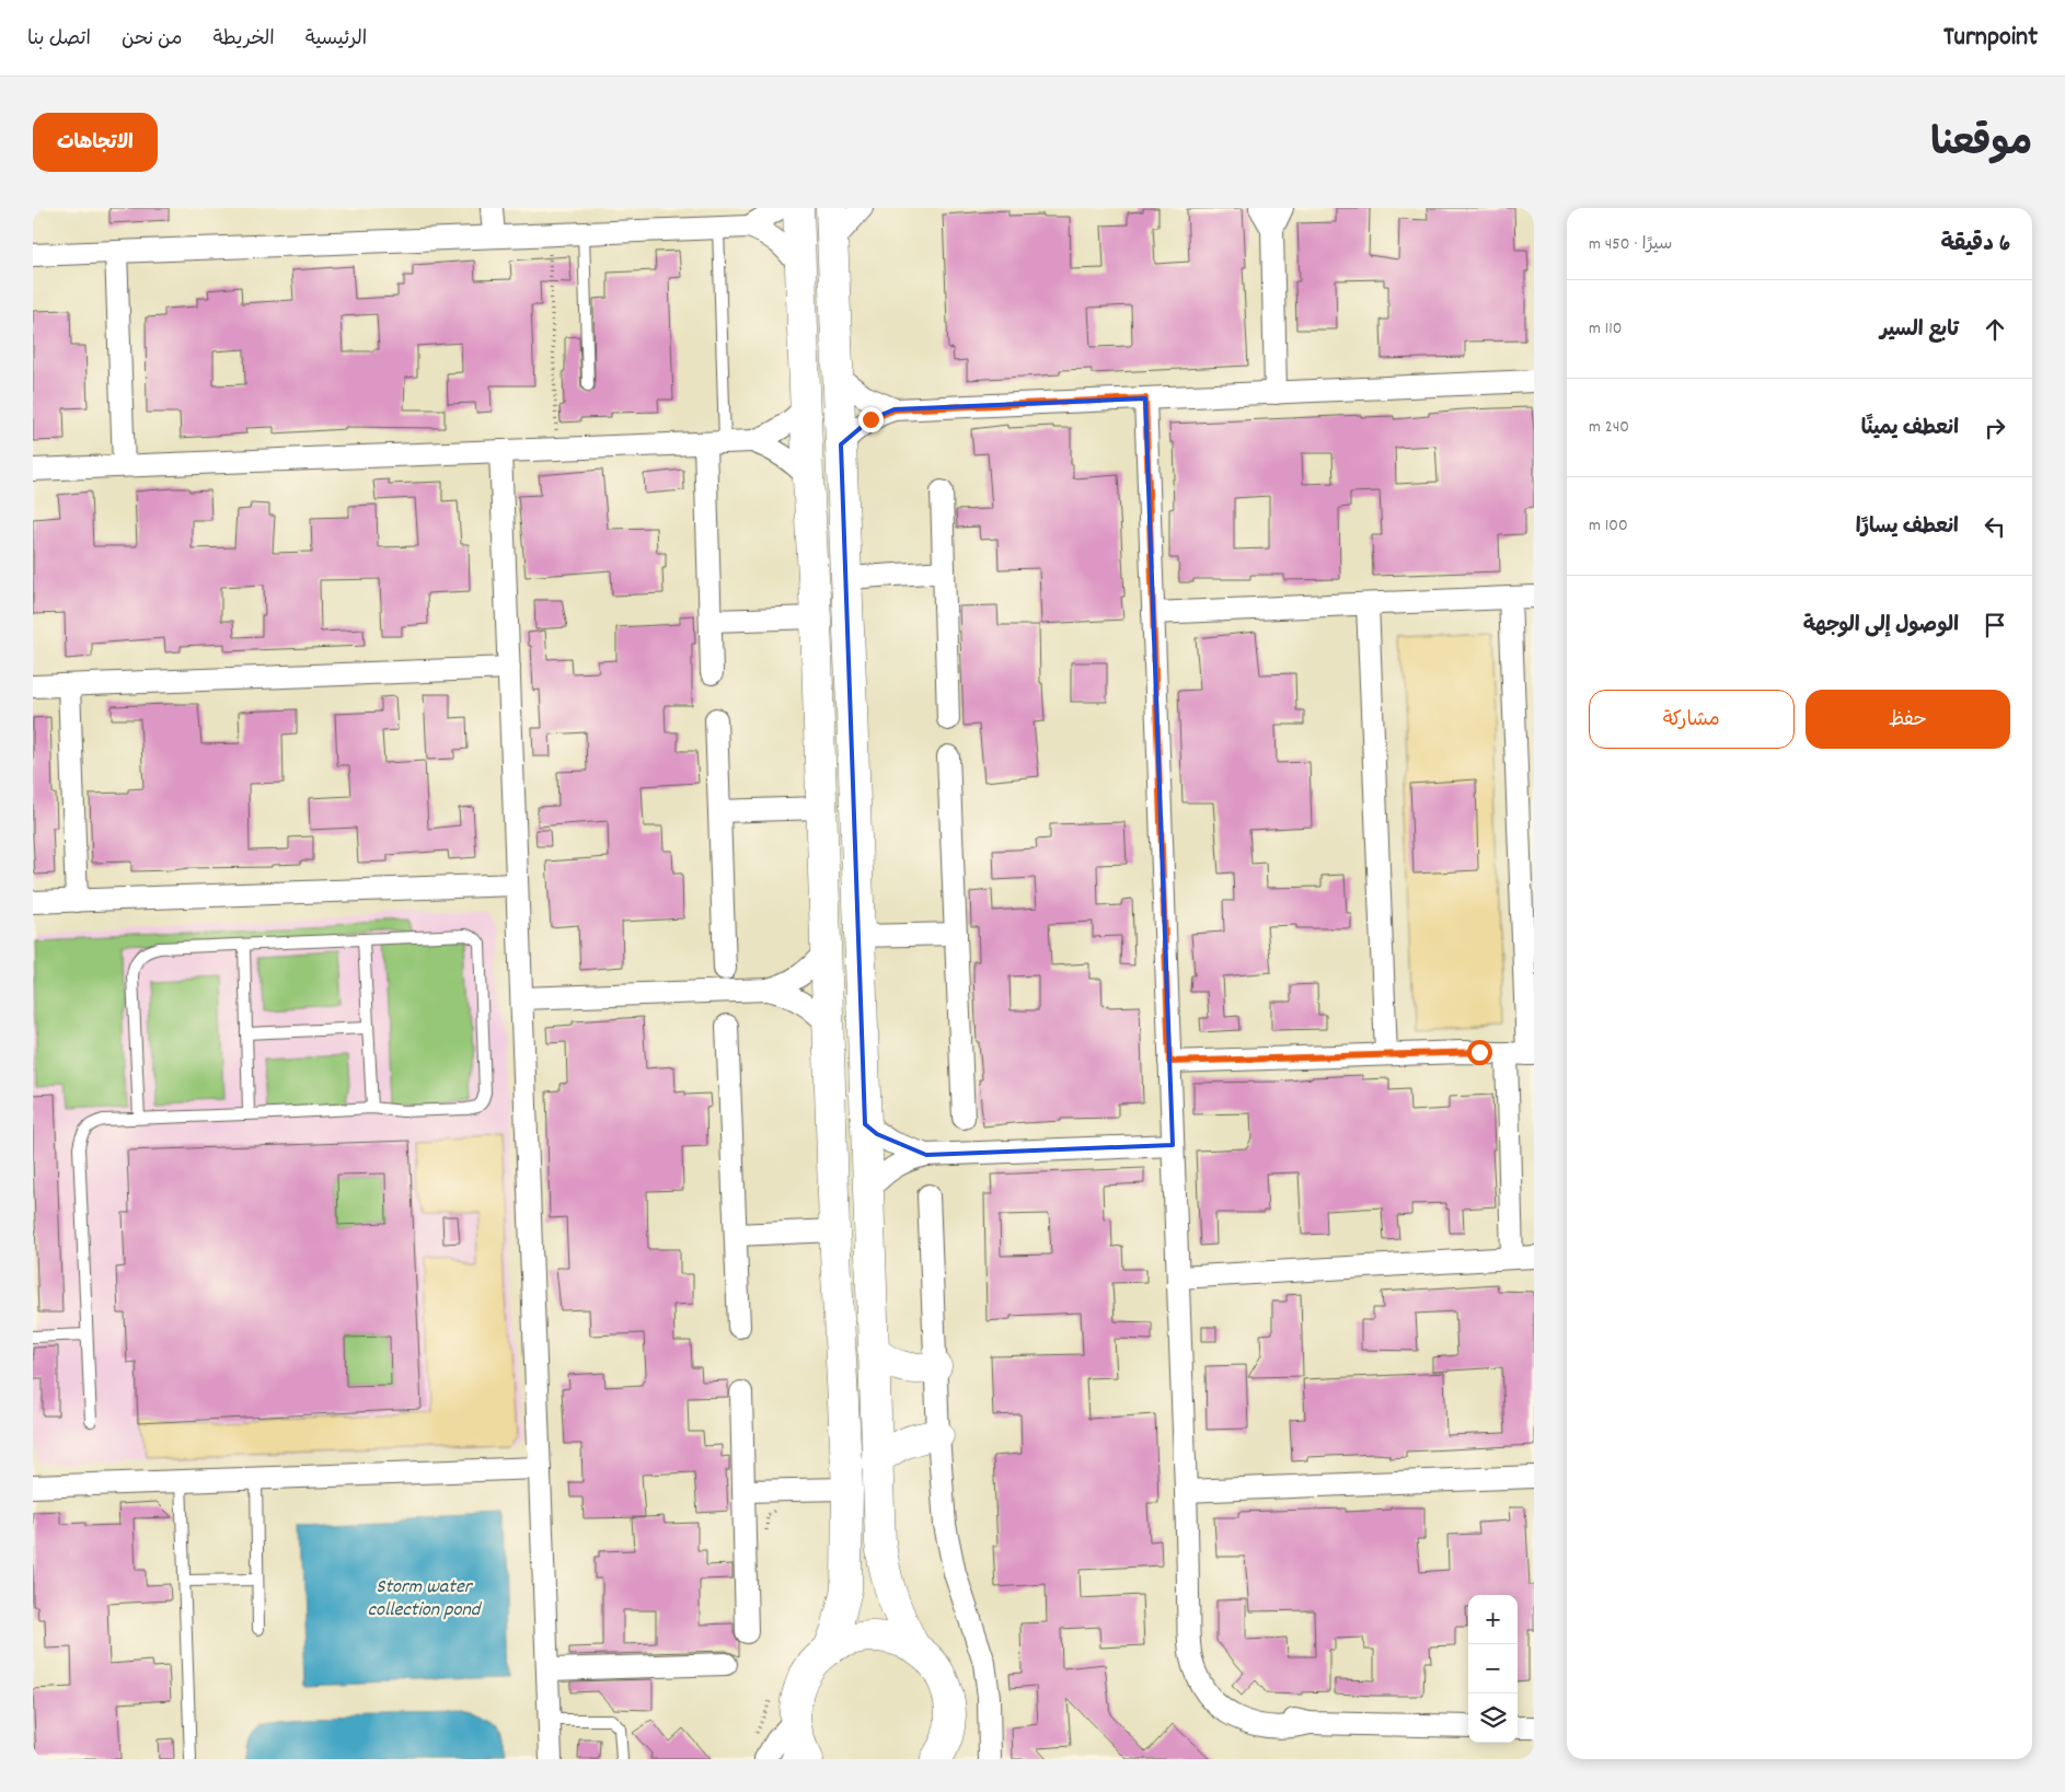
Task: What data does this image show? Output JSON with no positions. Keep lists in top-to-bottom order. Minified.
{"water":["Storm water collection pond"],"page":{"header":"Turnpoint","nav":["الرئيسية","الخريطة","من نحن","اتصل بنا"],"title":"موقعنا","buttons":["الاتجاهات",["حفظ","مشاركة"]],"heading":["6 دقيقة","سيرًا · 450 m"],"list":[["تابع السير","110 m"],["انعطف يمينًا","240 m"],["انعطف يسارًا","100 m"],"الوصول إلى الوجهة"],"map_buttons":["+","−"]}}
